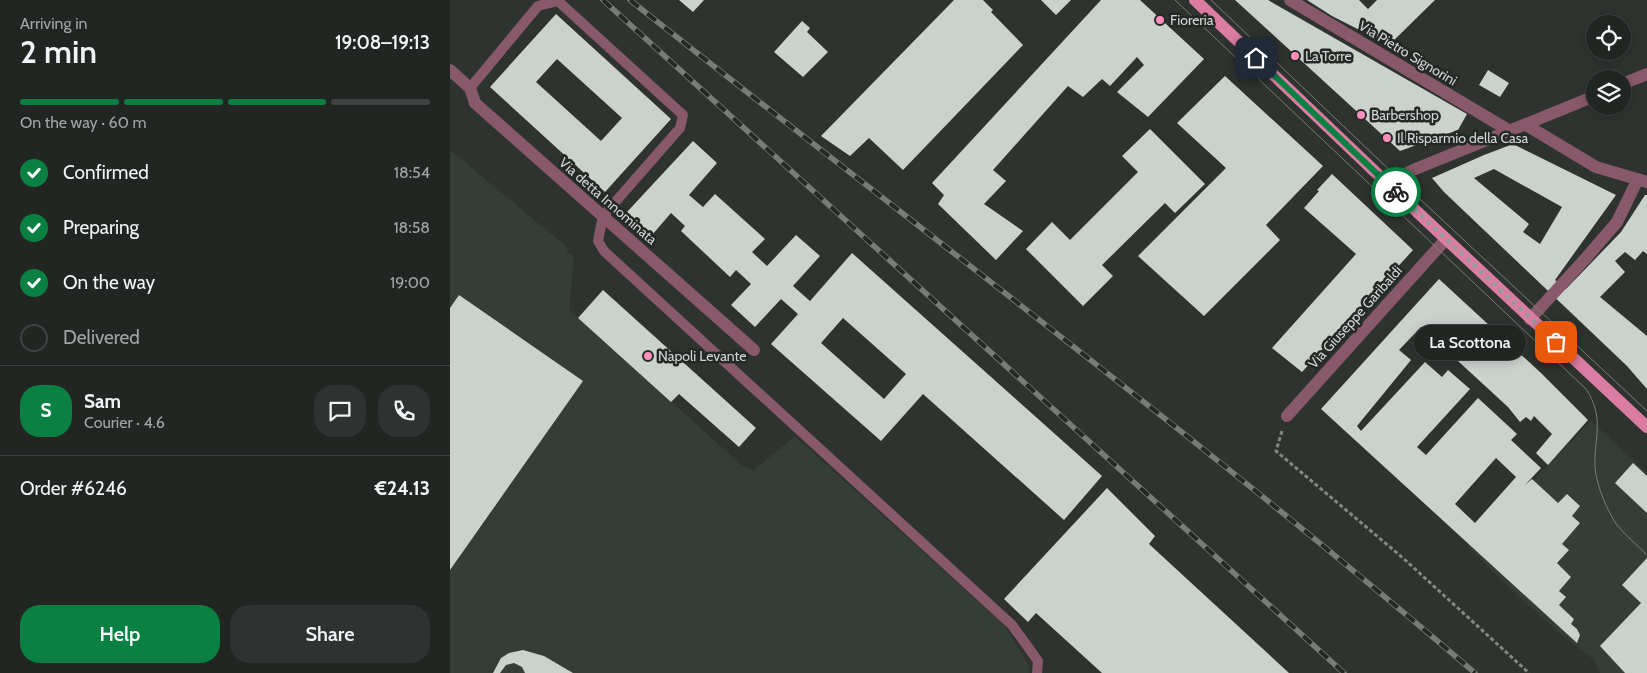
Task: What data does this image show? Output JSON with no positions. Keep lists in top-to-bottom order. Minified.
{"streets":{"street":["Via Pietro Signorini","Via detta Innominata","Via Giuseppe Garibaldi"]},"places":["Fioreria","La Torre","Barbershop","Il Risparmio della Casa","La Scottona","Napoli Levante"],"page":{"heading":["2 min","Arriving in","19:08–19:13"],"panel":["Sam","Courier · 4.6","Order #6246","€24.13"],"bar":"On the way · 60 m","list":[["Confirmed","18:54"],["Preparing","18:58"],["On the way","19:00"],"Delivered"],"bubble":"La Scottona","round":"S","buttons":["Help","Share"]}}
